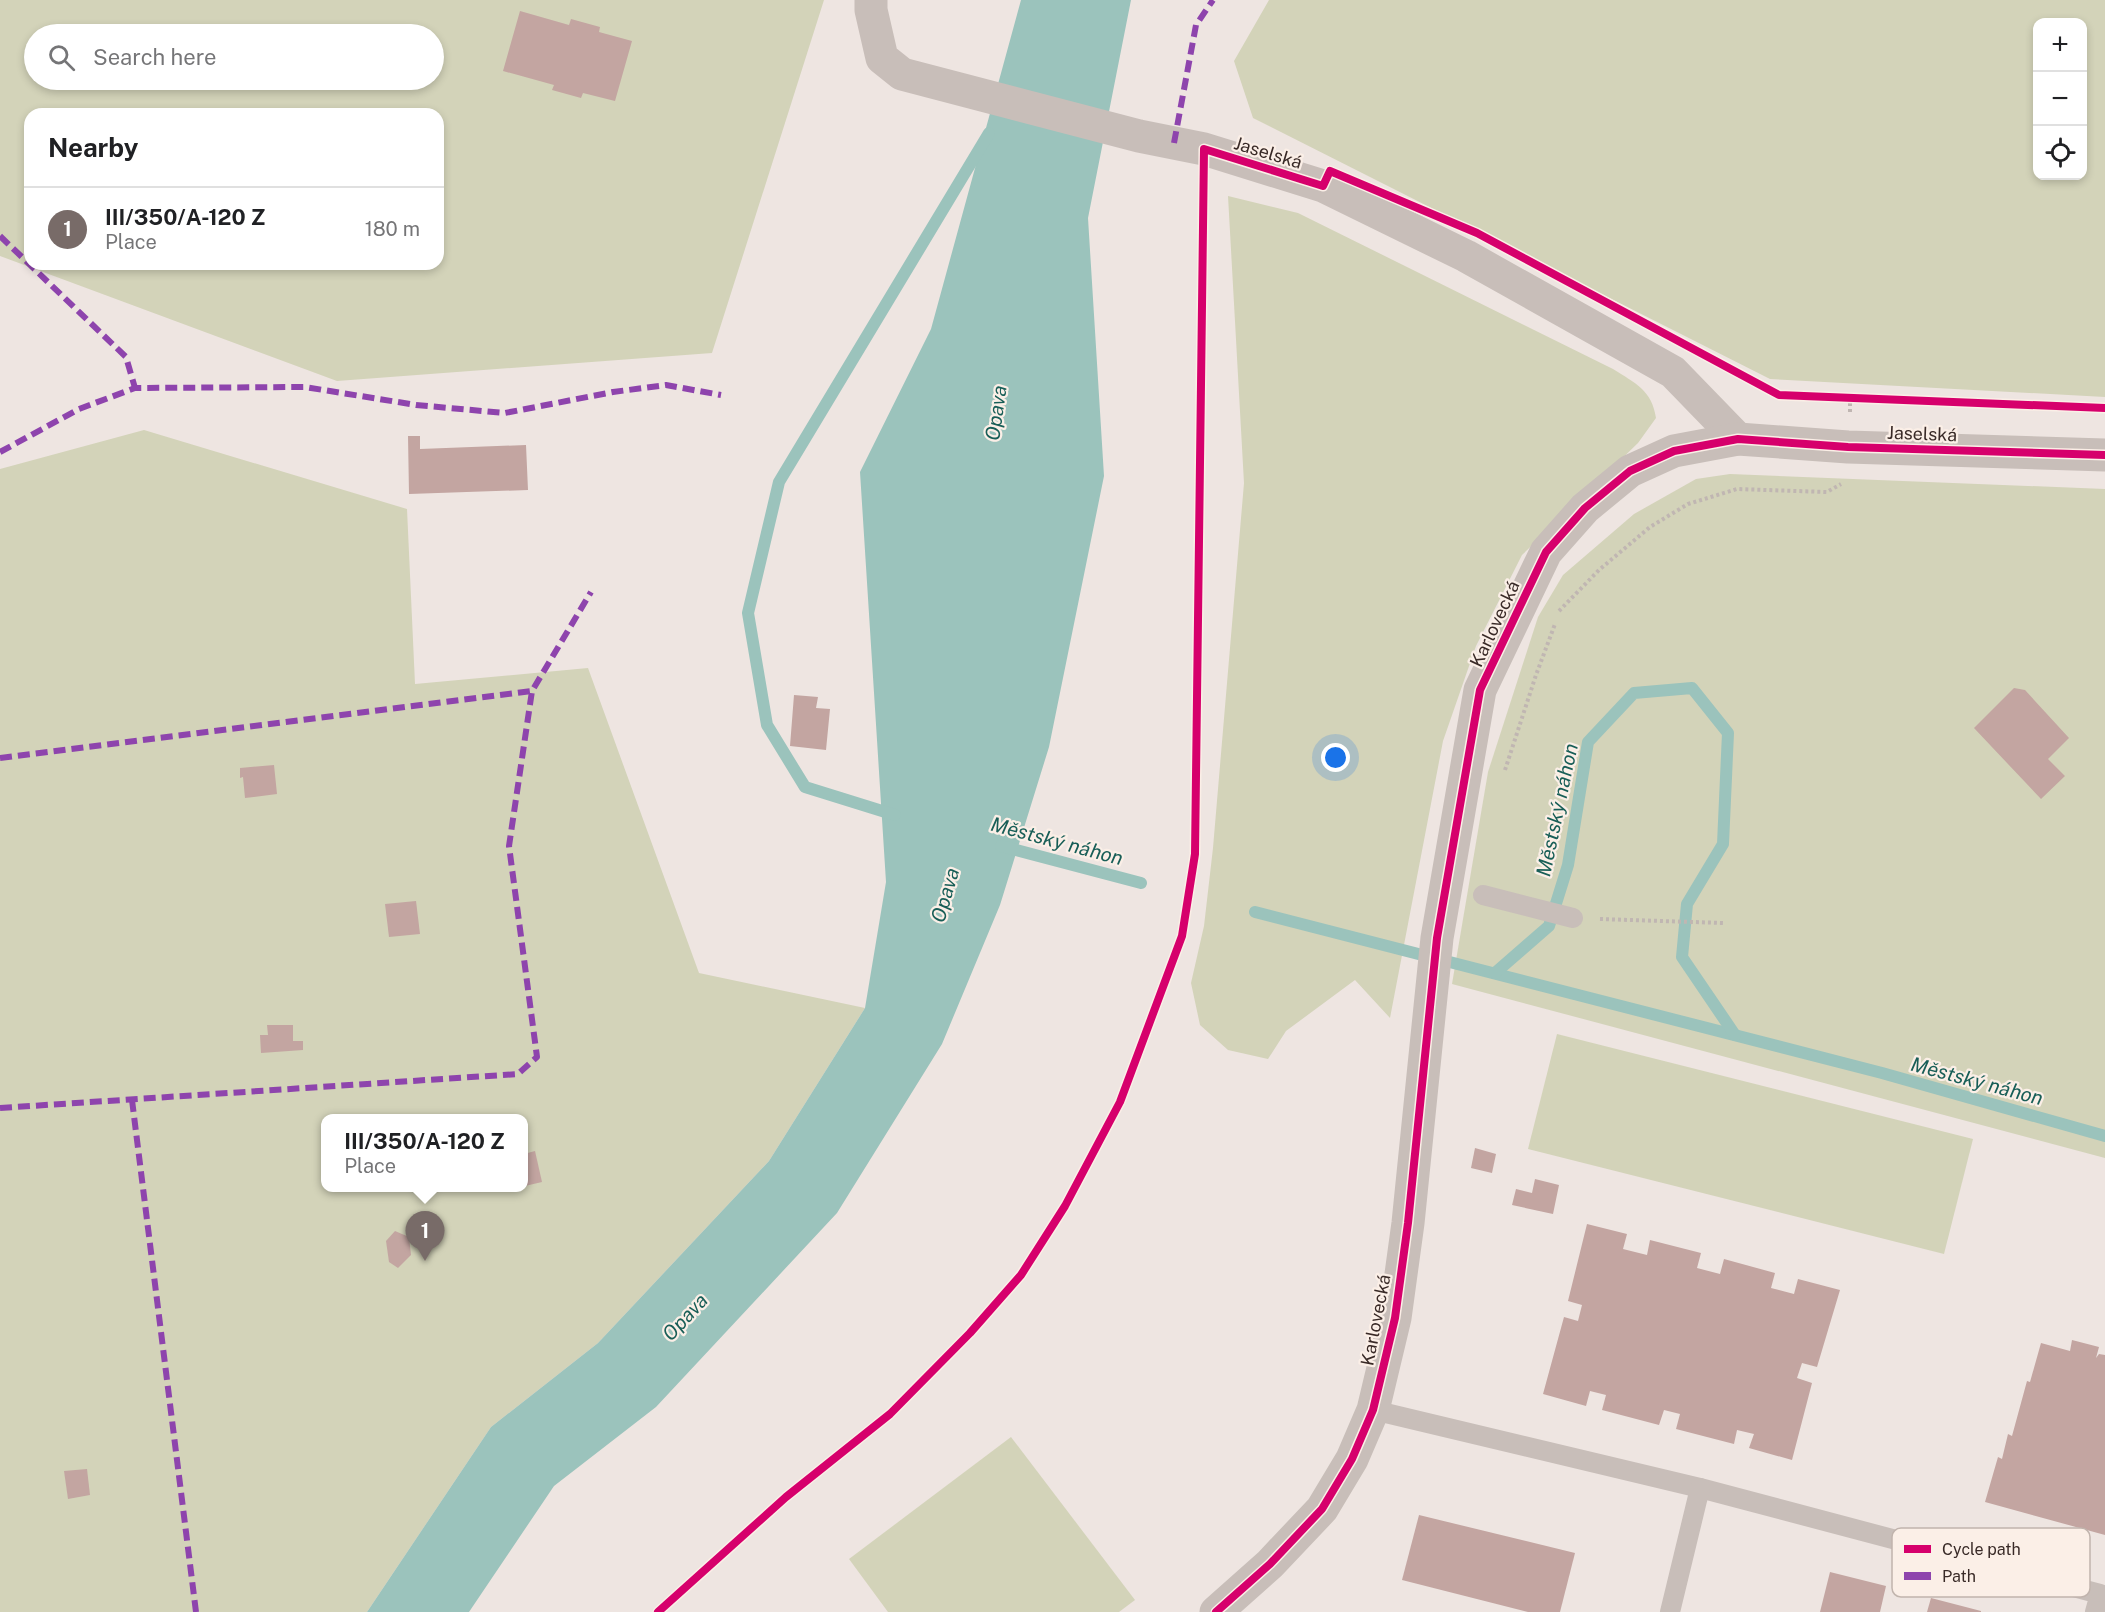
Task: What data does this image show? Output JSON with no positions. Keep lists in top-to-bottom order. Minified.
{"streets":{"street":["Jaselská","Karlovecká"]},"crossings":[["Jaselská","Karlovecká"]],"water":["Opava","Městský náhon"],"legend":["Cycle path","Path"],"page":{"map_buttons":["+","−"],"search":"Search here","heading":"Nearby","list":[{"mark":"1","name":"III/350/A-120 Z","note":"Place","value":"180 m"}],"popup":["III/350/A-120 Z","Place"],"pins":"1"}}
